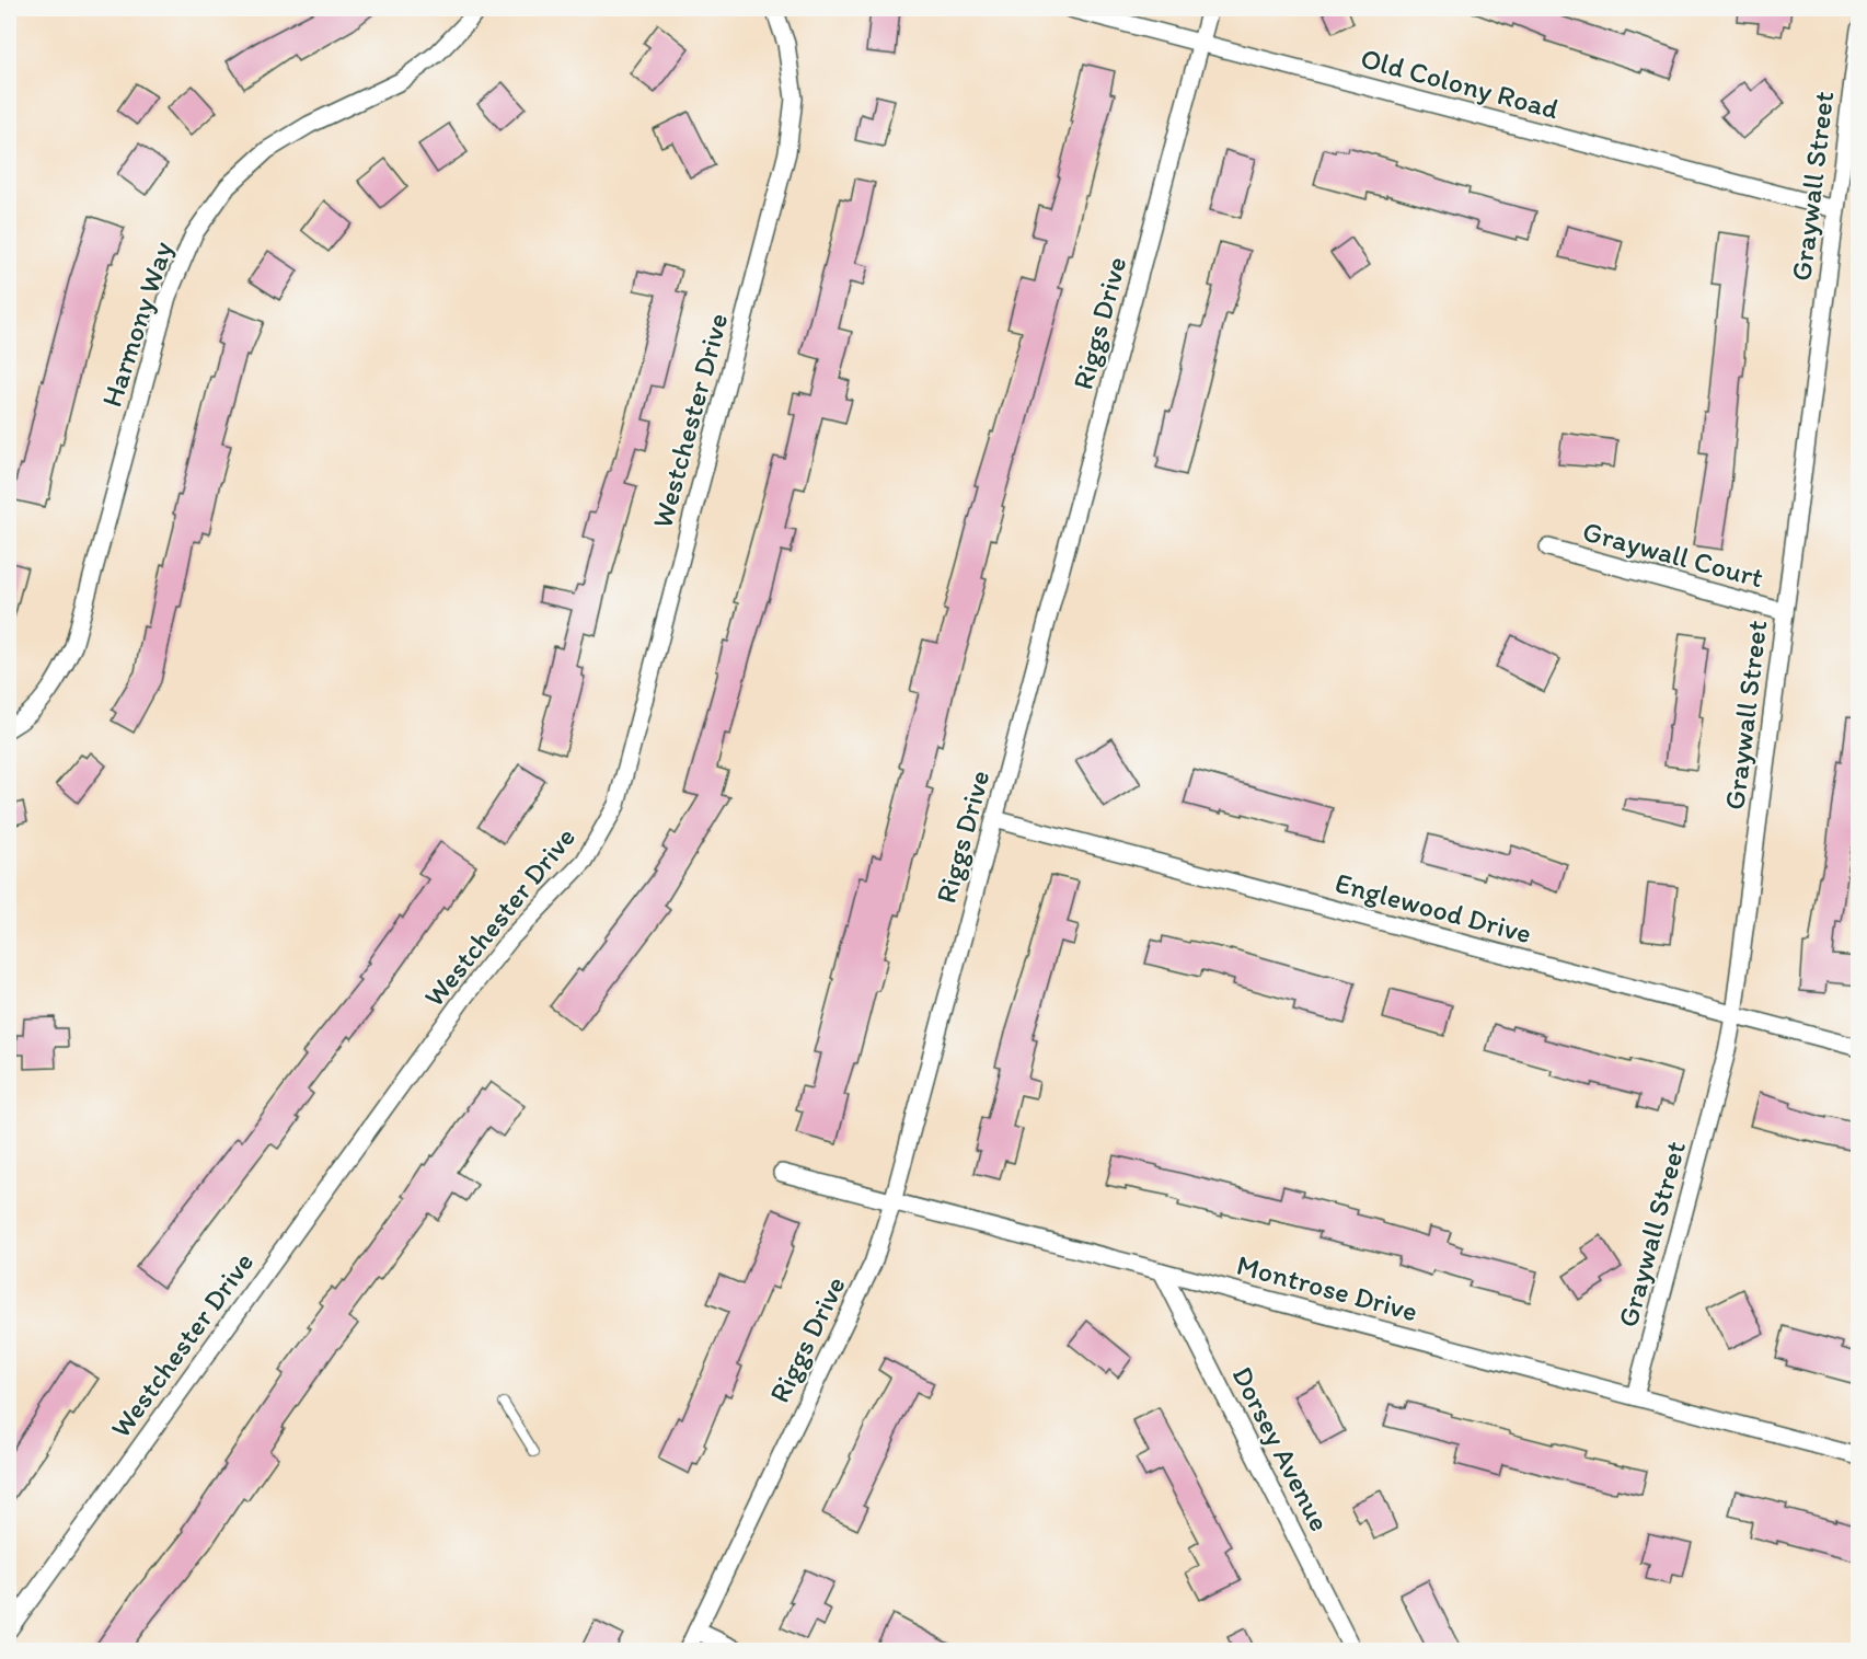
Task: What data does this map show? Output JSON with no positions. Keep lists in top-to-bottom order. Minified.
{"streets":{"street":["Old Colony Road","Graywall Street","Riggs Drive","Harmony Way","Westchester Drive","Graywall Court","Englewood Drive","Montrose Drive","Dorsey Avenue"]},"crossings":[["Old Colony Road","Graywall Street"],["Old Colony Road","Riggs Drive"],["Graywall Street","Graywall Court"],["Graywall Street","Englewood Drive"],["Graywall Street","Montrose Drive"],["Riggs Drive","Englewood Drive"],["Riggs Drive","Montrose Drive"],["Montrose Drive","Dorsey Avenue"]]}
